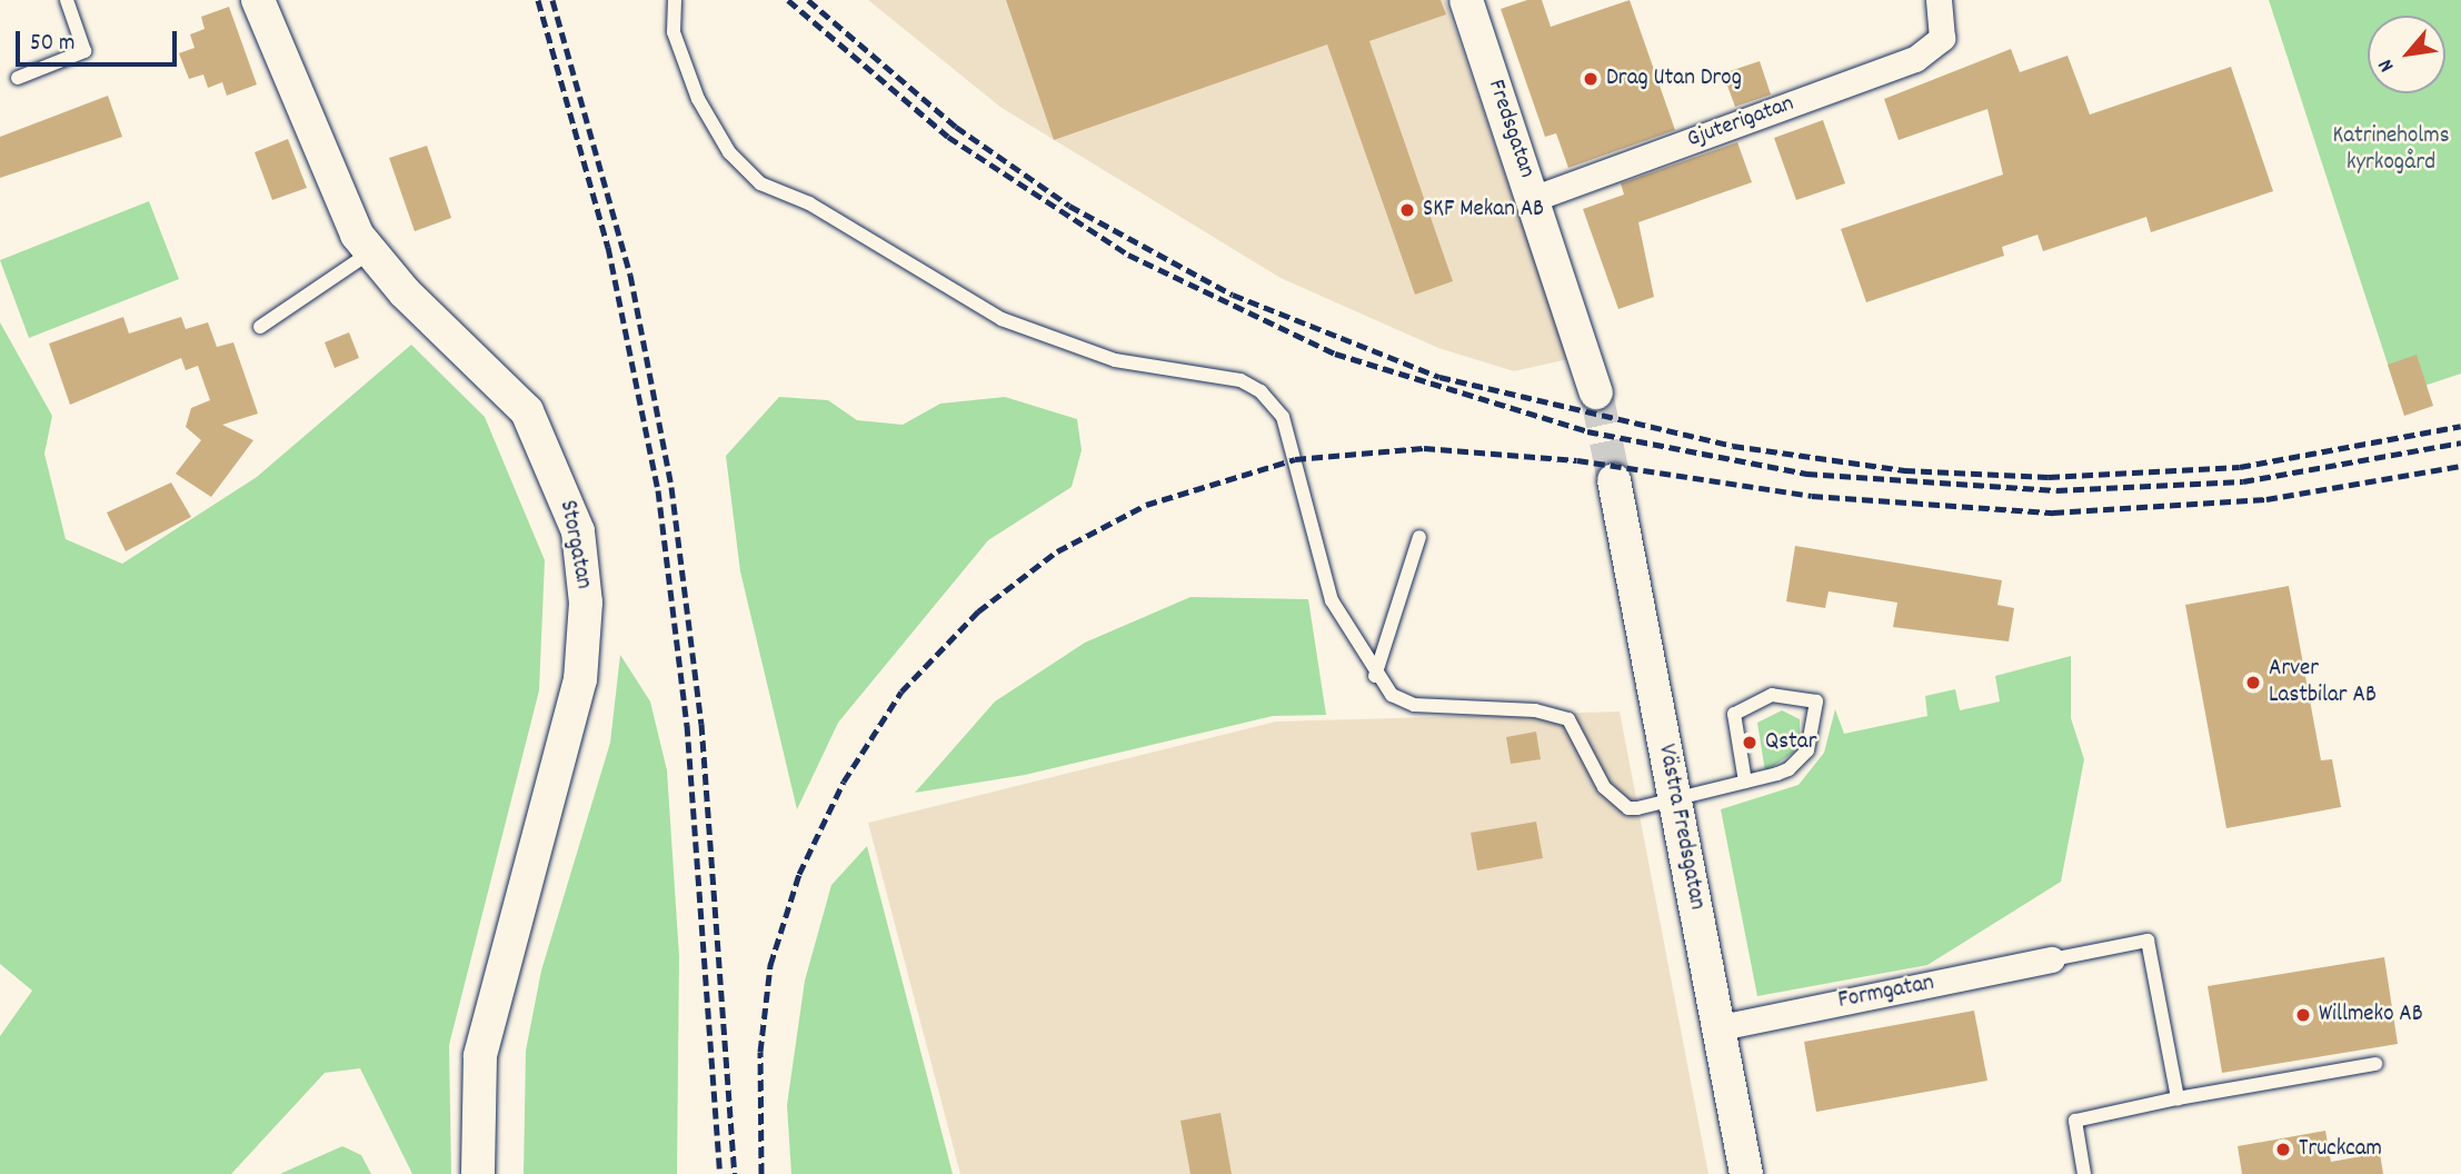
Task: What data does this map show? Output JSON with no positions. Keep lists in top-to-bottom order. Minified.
{"streets":{"street":["Gjuterigatan","Fredsgatan","Storgatan","Västra Fredsgatan","Formgatan"]},"crossings":[["Gjuterigatan","Fredsgatan"],["Västra Fredsgatan","Formgatan"]],"parks":["Katrineholms kyrkogård"],"places":["Drag Utan Drog","SKF Mekan AB","Arver Lastbilar AB","Qstar","Willmeko AB","Truckcam"],"scale_bar":"50 m","north":"bottom left"}
